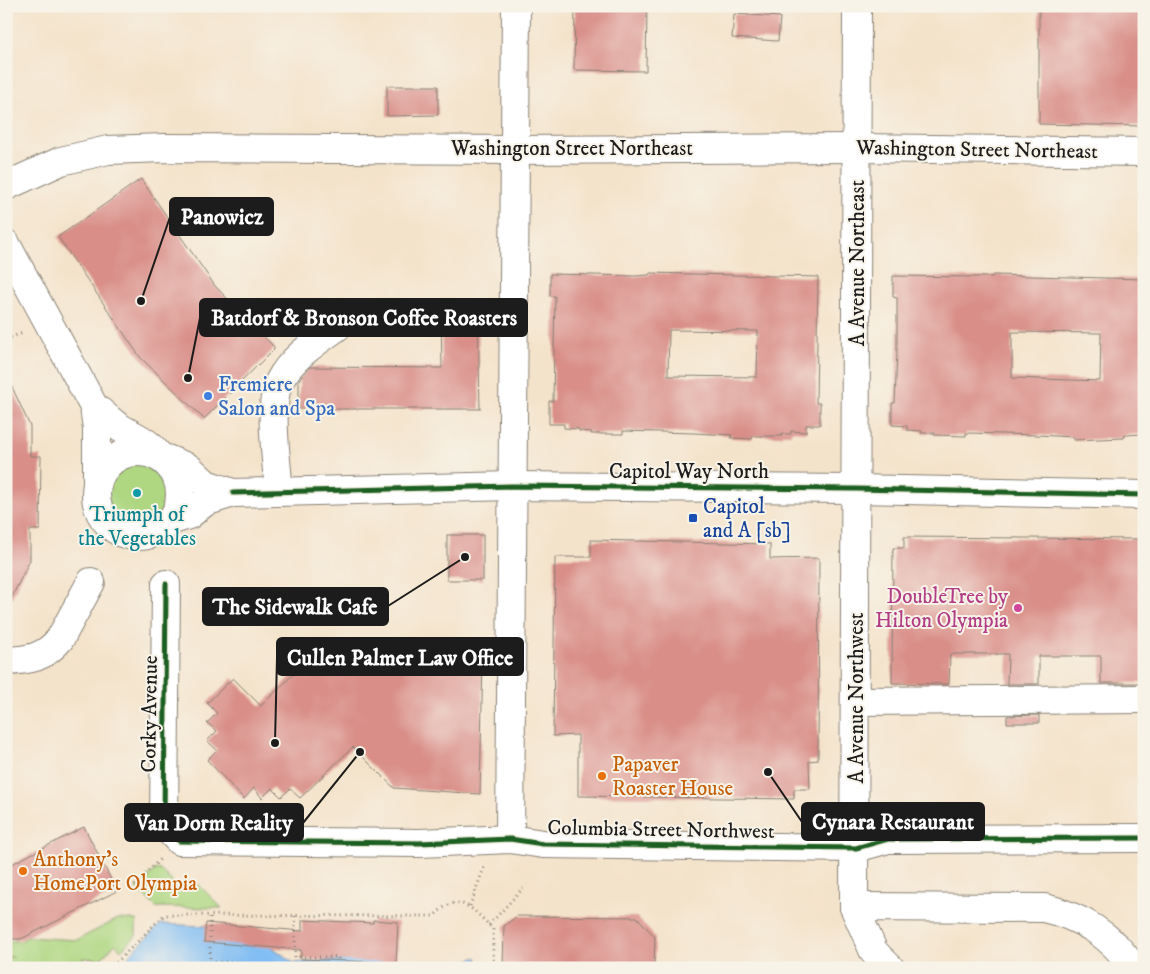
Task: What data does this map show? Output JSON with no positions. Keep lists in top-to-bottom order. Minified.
{"streets":{"street":["Washington Street Northeast","A Avenue Northeast","Capitol Way North","A Avenue Northwest","Corky Avenue","Columbia Street Northwest"]},"crossings":[["Washington Street Northeast","A Avenue Northeast"],["A Avenue Northeast","Capitol Way North"],["A Avenue Northeast","A Avenue Northwest"],["Capitol Way North","A Avenue Northwest"],["A Avenue Northwest","Columbia Street Northwest"],["Corky Avenue","Columbia Street Northwest"]],"places":{"other":["Panowicz","Batdorf & Bronson Coffee Roasters","Fremiere Salon and Spa","Triumph of the Vegetables","The Sidewalk Cafe","DoubleTree by Hilton Olympia","Cullen Palmer Law Office","Van Dorm Reality","Cynara Restaurant","Papaver Roaster House","Anthony's HomePort Olympia"],"transit":["Capitol and A [sb]"]}}
